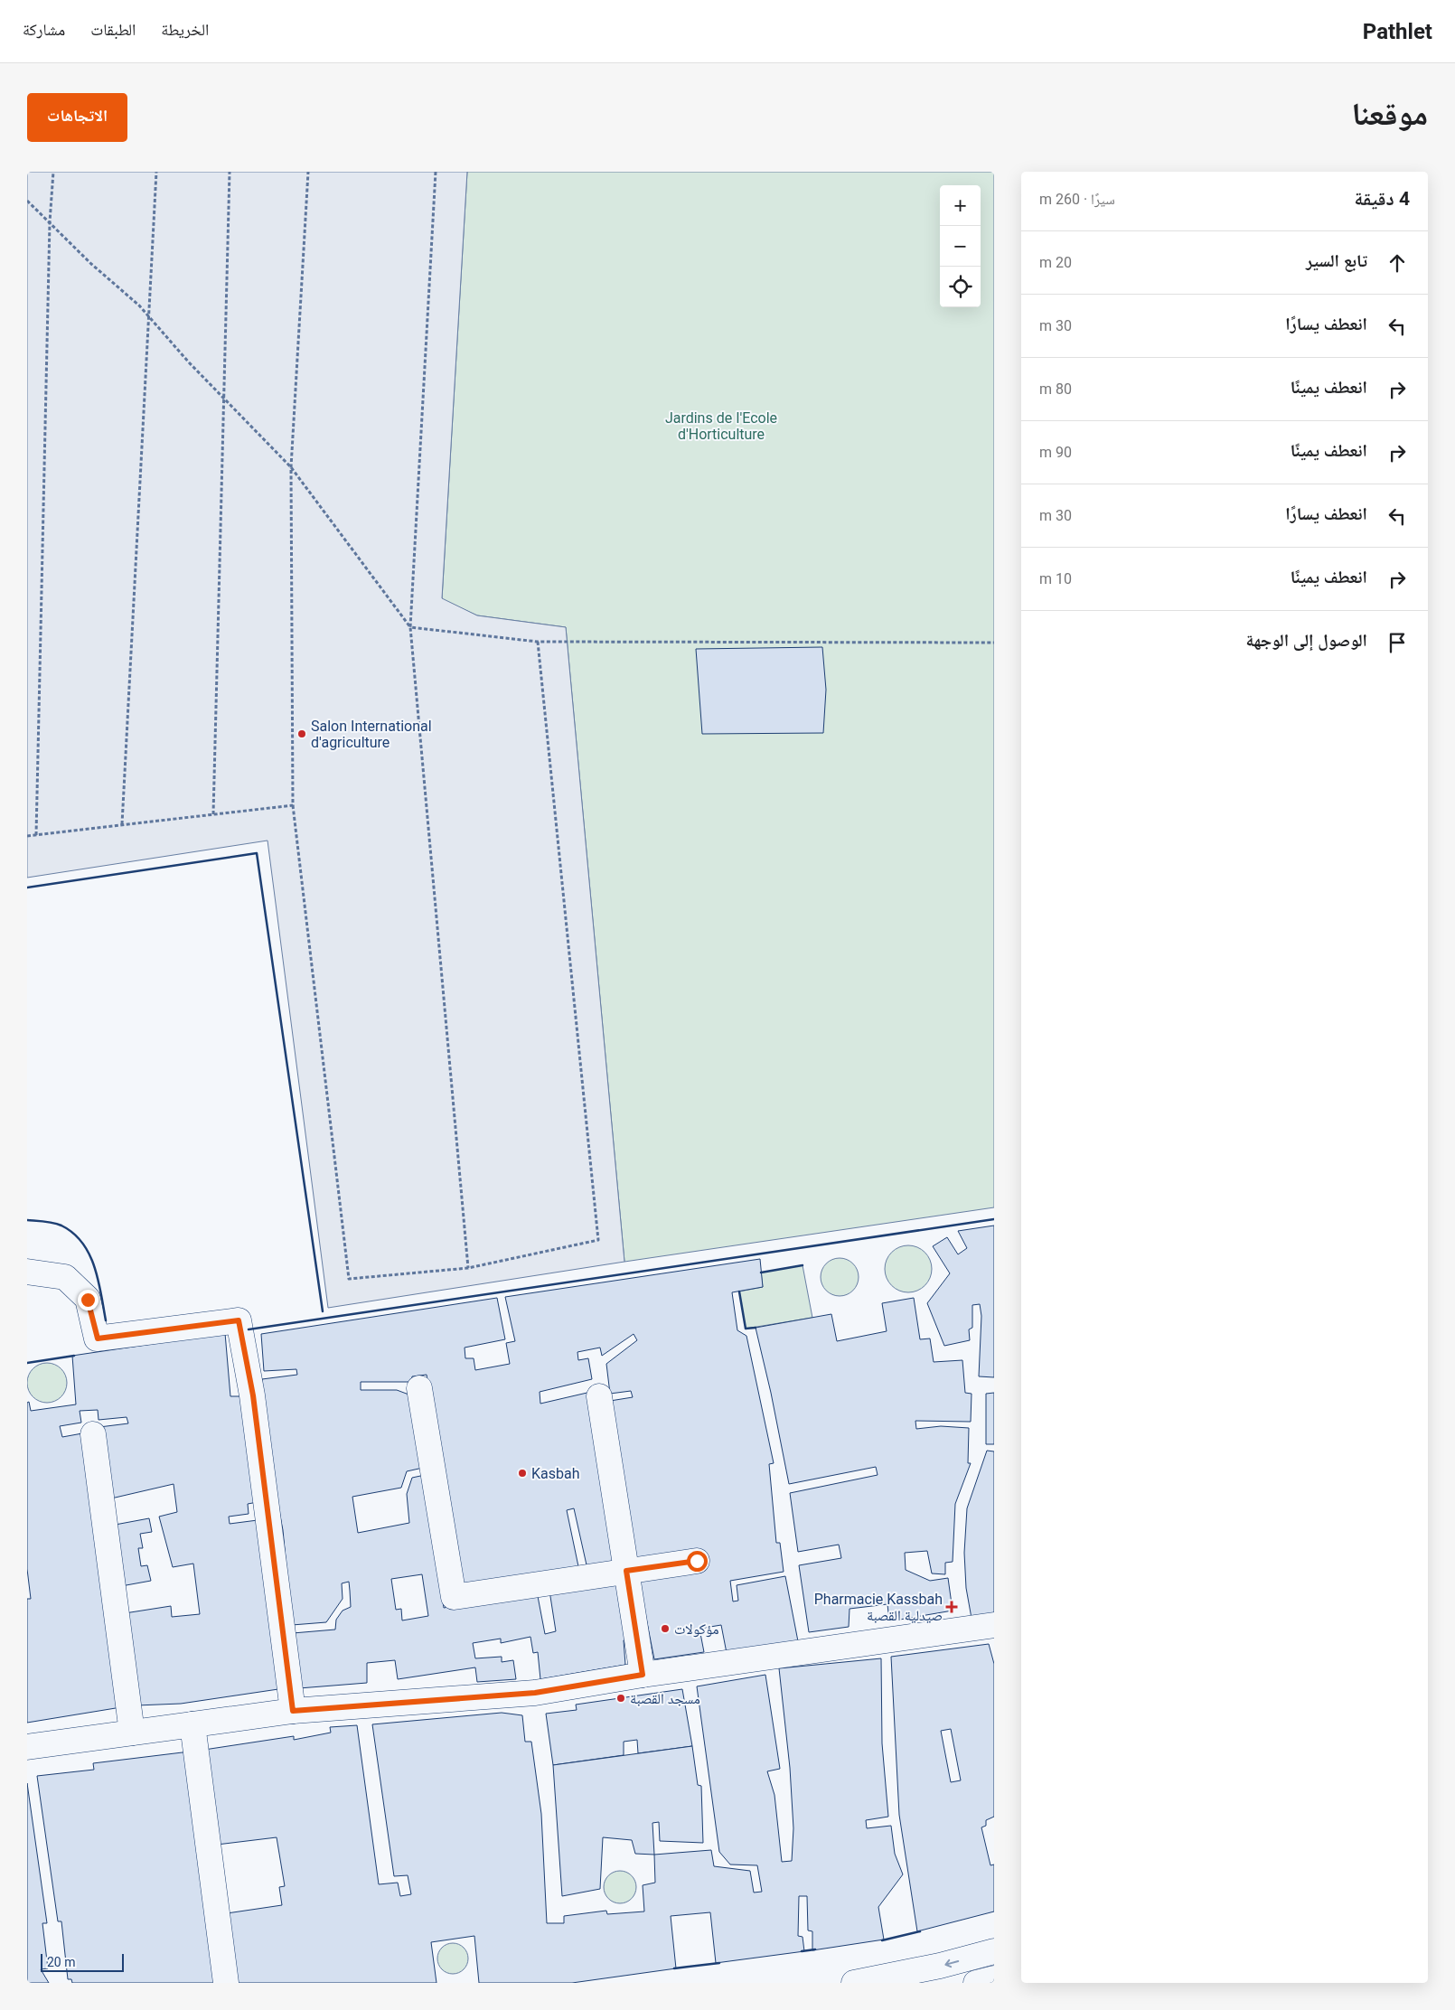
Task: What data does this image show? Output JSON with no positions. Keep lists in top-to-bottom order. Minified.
{"parks":["Jardins de I'Ecole d'Horticulture"],"places":{"other":["Salon International d'agriculture","Kasbah","مؤكولات","مسجد القصبة"],"health":["Pharmacie Kassbah صيدلية القصبة"]},"scale_bar":"20 m","page":{"header":"Pathlet","nav":["الخريطة","الطبقات","مشاركة"],"title":"موقعنا","buttons":"الاتجاهات","heading":["4 دقيقة","سيرًا · 260 m"],"map_buttons":["+","−"],"list":[["تابع السير","20 m"],["انعطف يسارًا","30 m"],["انعطف يمينًا","80 m"],["انعطف يمينًا","90 m"],["انعطف يسارًا","30 m"],["انعطف يمينًا","10 m"],"الوصول إلى الوجهة"],"scale":"20 m"}}
